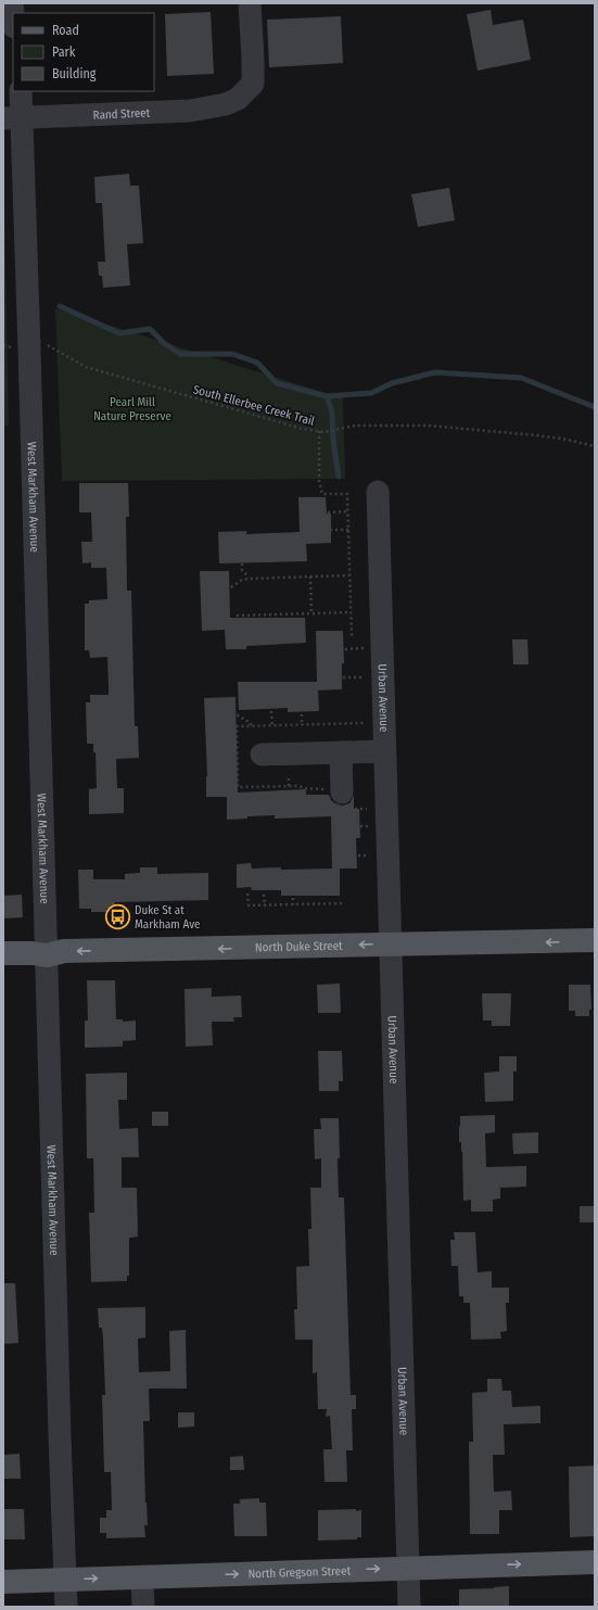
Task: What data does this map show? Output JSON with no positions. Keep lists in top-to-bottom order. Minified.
{"streets":{"main road":["North Duke Street","North Gregson Street"],"street":["Rand Street","West Markham Avenue","Urban Avenue"],"path":["South Ellerbee Creek Trail"]},"crossings":[["Rand Street","West Markham Avenue"],["West Markham Avenue","North Duke Street"],["West Markham Avenue","North Gregson Street"],["Urban Avenue","North Duke Street"],["Urban Avenue","North Gregson Street"]],"one_way":["North Duke Street","North Gregson Street"],"parks":["Pearl Mill Nature Preserve"],"places":{"bus stop":["Duke St at Markham Ave"]},"legend":["Road","Park","Building"]}
